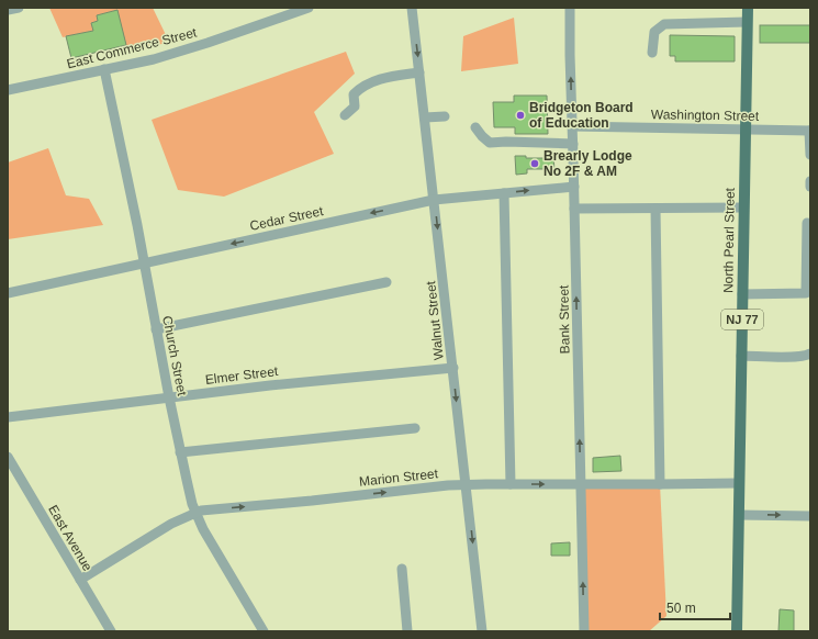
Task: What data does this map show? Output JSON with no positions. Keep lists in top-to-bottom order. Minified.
{"streets":{"main road":["North Pearl Street","NJ 77"],"street":["East Commerce Street","Washington Street","Cedar Street","Bank Street","Walnut Street","Church Street","Elmer Street","Marion Street","East Avenue"]},"crossings":[["East Commerce Street","Church Street"],["Washington Street","North Pearl Street"],["Washington Street","Bank Street"],["Cedar Street","Bank Street"],["Cedar Street","Walnut Street"],["Cedar Street","Church Street"],["North Pearl Street","Marion Street"],["Bank Street","Marion Street"],["Walnut Street","Elmer Street"],["Walnut Street","Marion Street"],["Church Street","Elmer Street"],["Church Street","Marion Street"],["Marion Street","East Avenue"]],"places":["Bridgeton Board of Education","Brearly Lodge No 2F & AM"],"scale_bar":"50 m"}
